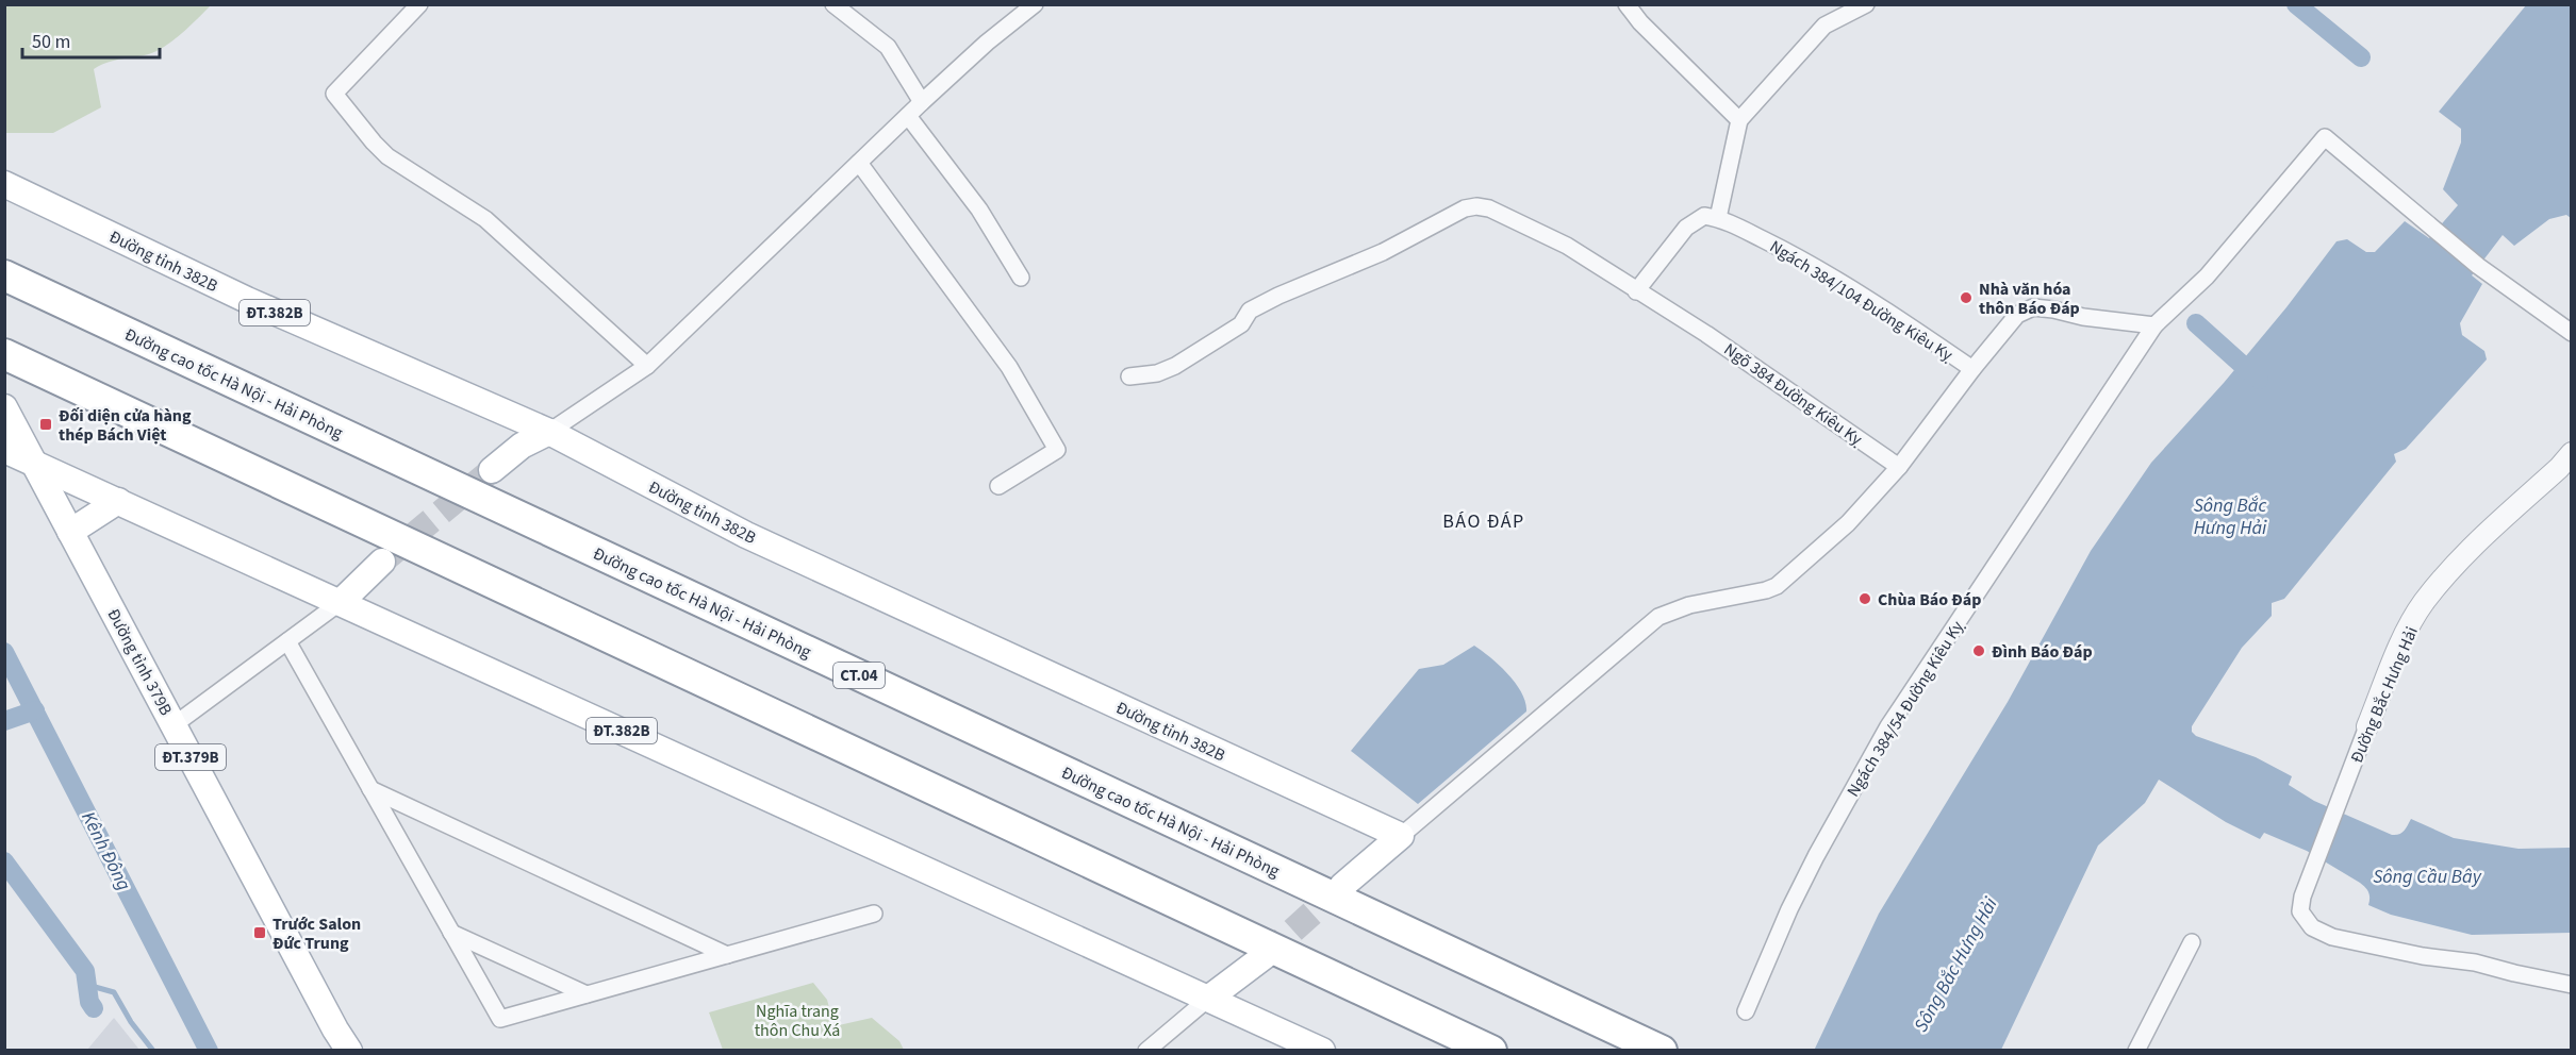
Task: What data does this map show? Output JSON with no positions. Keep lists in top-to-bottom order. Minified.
{"streets":{"highway":["Đường cao tốc Hà Nội - Hải Phòng","CT.04"],"main road":["Đường tỉnh 382B","ĐT.382B","Đường tỉnh 379B","ĐT.379B"],"street":["Ngách 384/104 Đường Kiêu Kỵ","Ngõ 384 Đường Kiêu Kỵ","Đường Bắc Hưng Hải","Ngách 384/54 Đường Kiêu Kỵ"]},"crossings":[["ĐT.382B","Đường tỉnh 379B"]],"districts":["BÁO ĐÁP"],"water":["Sông Bắc Hưng Hải","Kênh Đông","Sông Cầu Bây"],"parks":["Nghĩa trang thôn Chu Xá"],"places":{"other":["Nhà văn hóa thôn Báo Đáp","Chùa Báo Đáp","Đình Báo Đáp"],"transit":["Đối diện cửa hàng thép Bách Việt","Trước Salon Đức Trung"]},"scale_bar":"50 m"}
